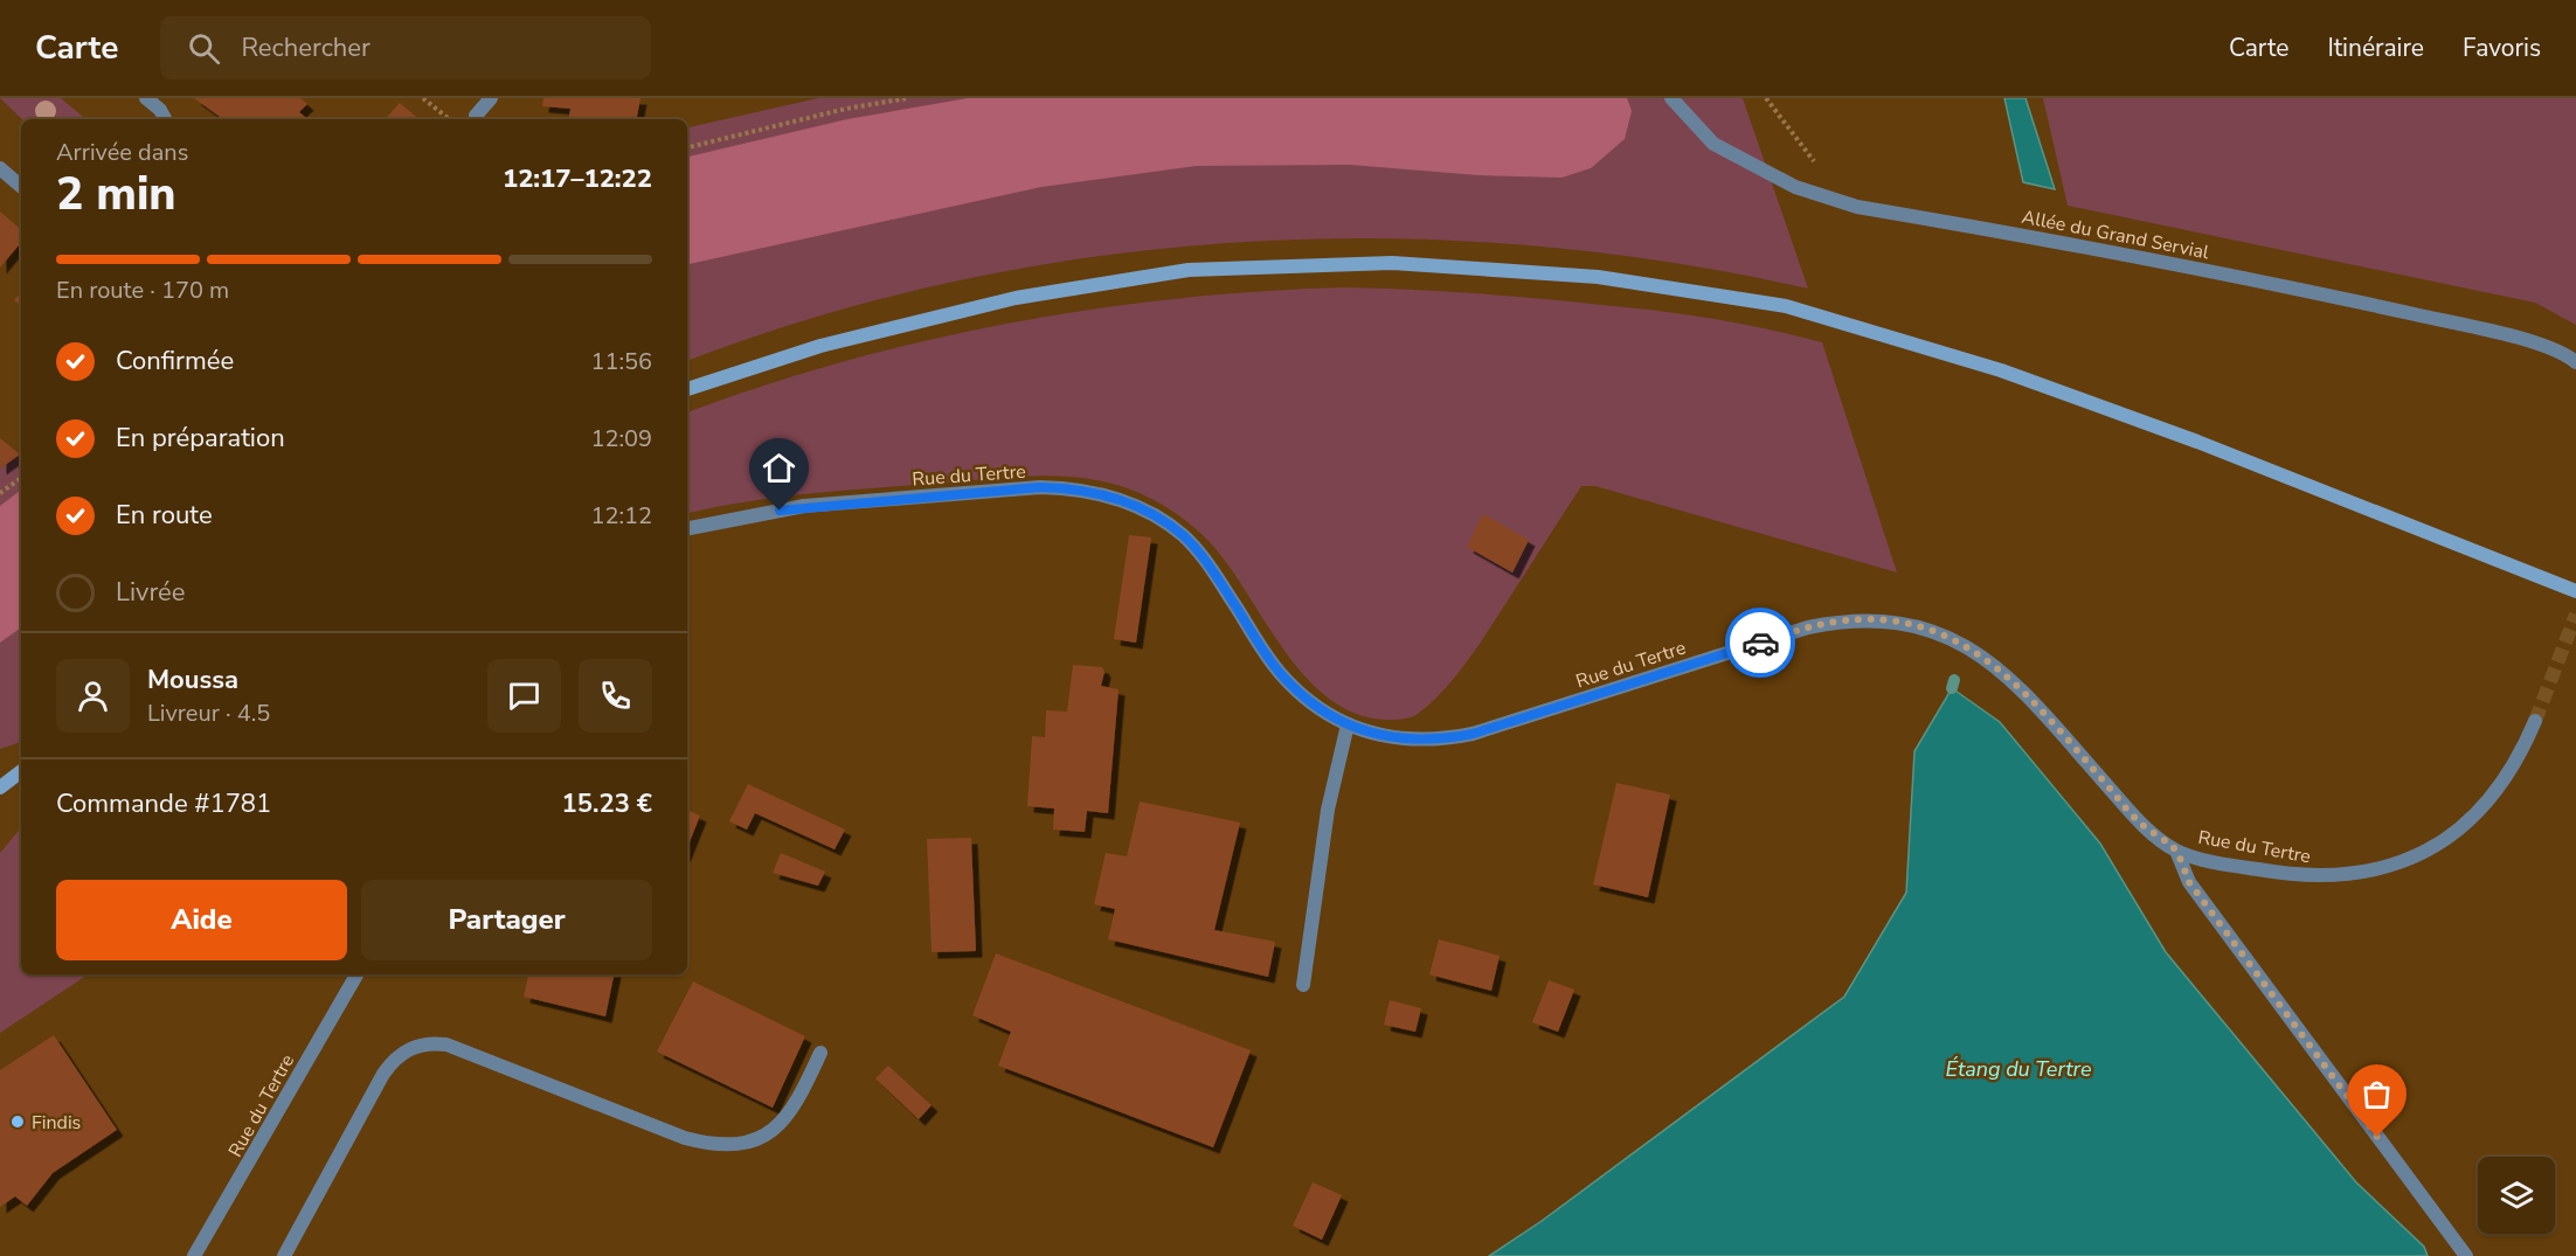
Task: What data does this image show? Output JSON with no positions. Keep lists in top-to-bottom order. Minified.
{"streets":{"street":["Allée du Grand Servial","Rue du Tertre"]},"water":["Étang du Tertre"],"places":["Findis"],"page":{"header":"Carte","search":"Rechercher","nav":["Carte","Itinéraire","Favoris"],"heading":["2 min","Arrivée dans","12:17–12:22"],"panel":["Moussa","Livreur · 4.5","Commande #1781","15.23 €"],"bar":"En route · 170 m","list":[["Confirmée","11:56"],["En préparation","12:09"],["En route","12:12"],"Livrée"],"buttons":["Aide","Partager"]}}
